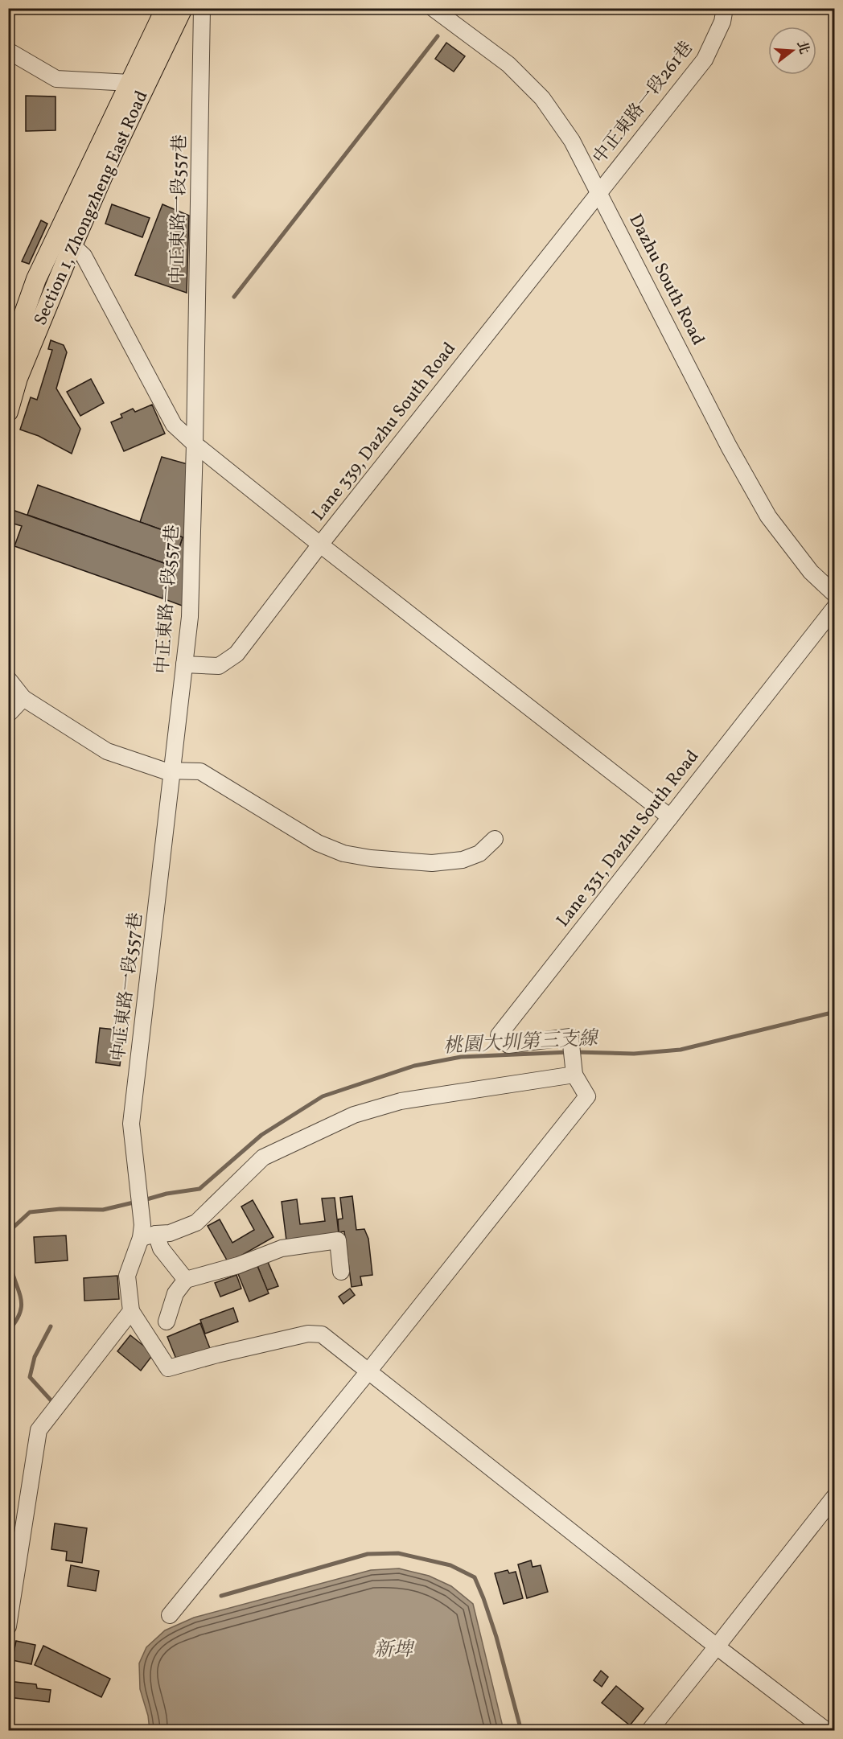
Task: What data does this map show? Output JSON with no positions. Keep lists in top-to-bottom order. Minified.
{"streets":{"main road":["Section 1, Zhongzheng East Road"],"street":["中正東路一段261巷","中正東路一段557巷","Dazhu South Road","Lane 339, Dazhu South Road","Lane 331, Dazhu South Road"]},"crossings":[["中正東路一段261巷","Dazhu South Road"],["中正東路一段261巷","Lane 339, Dazhu South Road"],["中正東路一段557巷","Lane 339, Dazhu South Road"],["Dazhu South Road","Lane 339, Dazhu South Road"]],"water":["桃園大圳第三支線","新埤"],"north":"right"}
